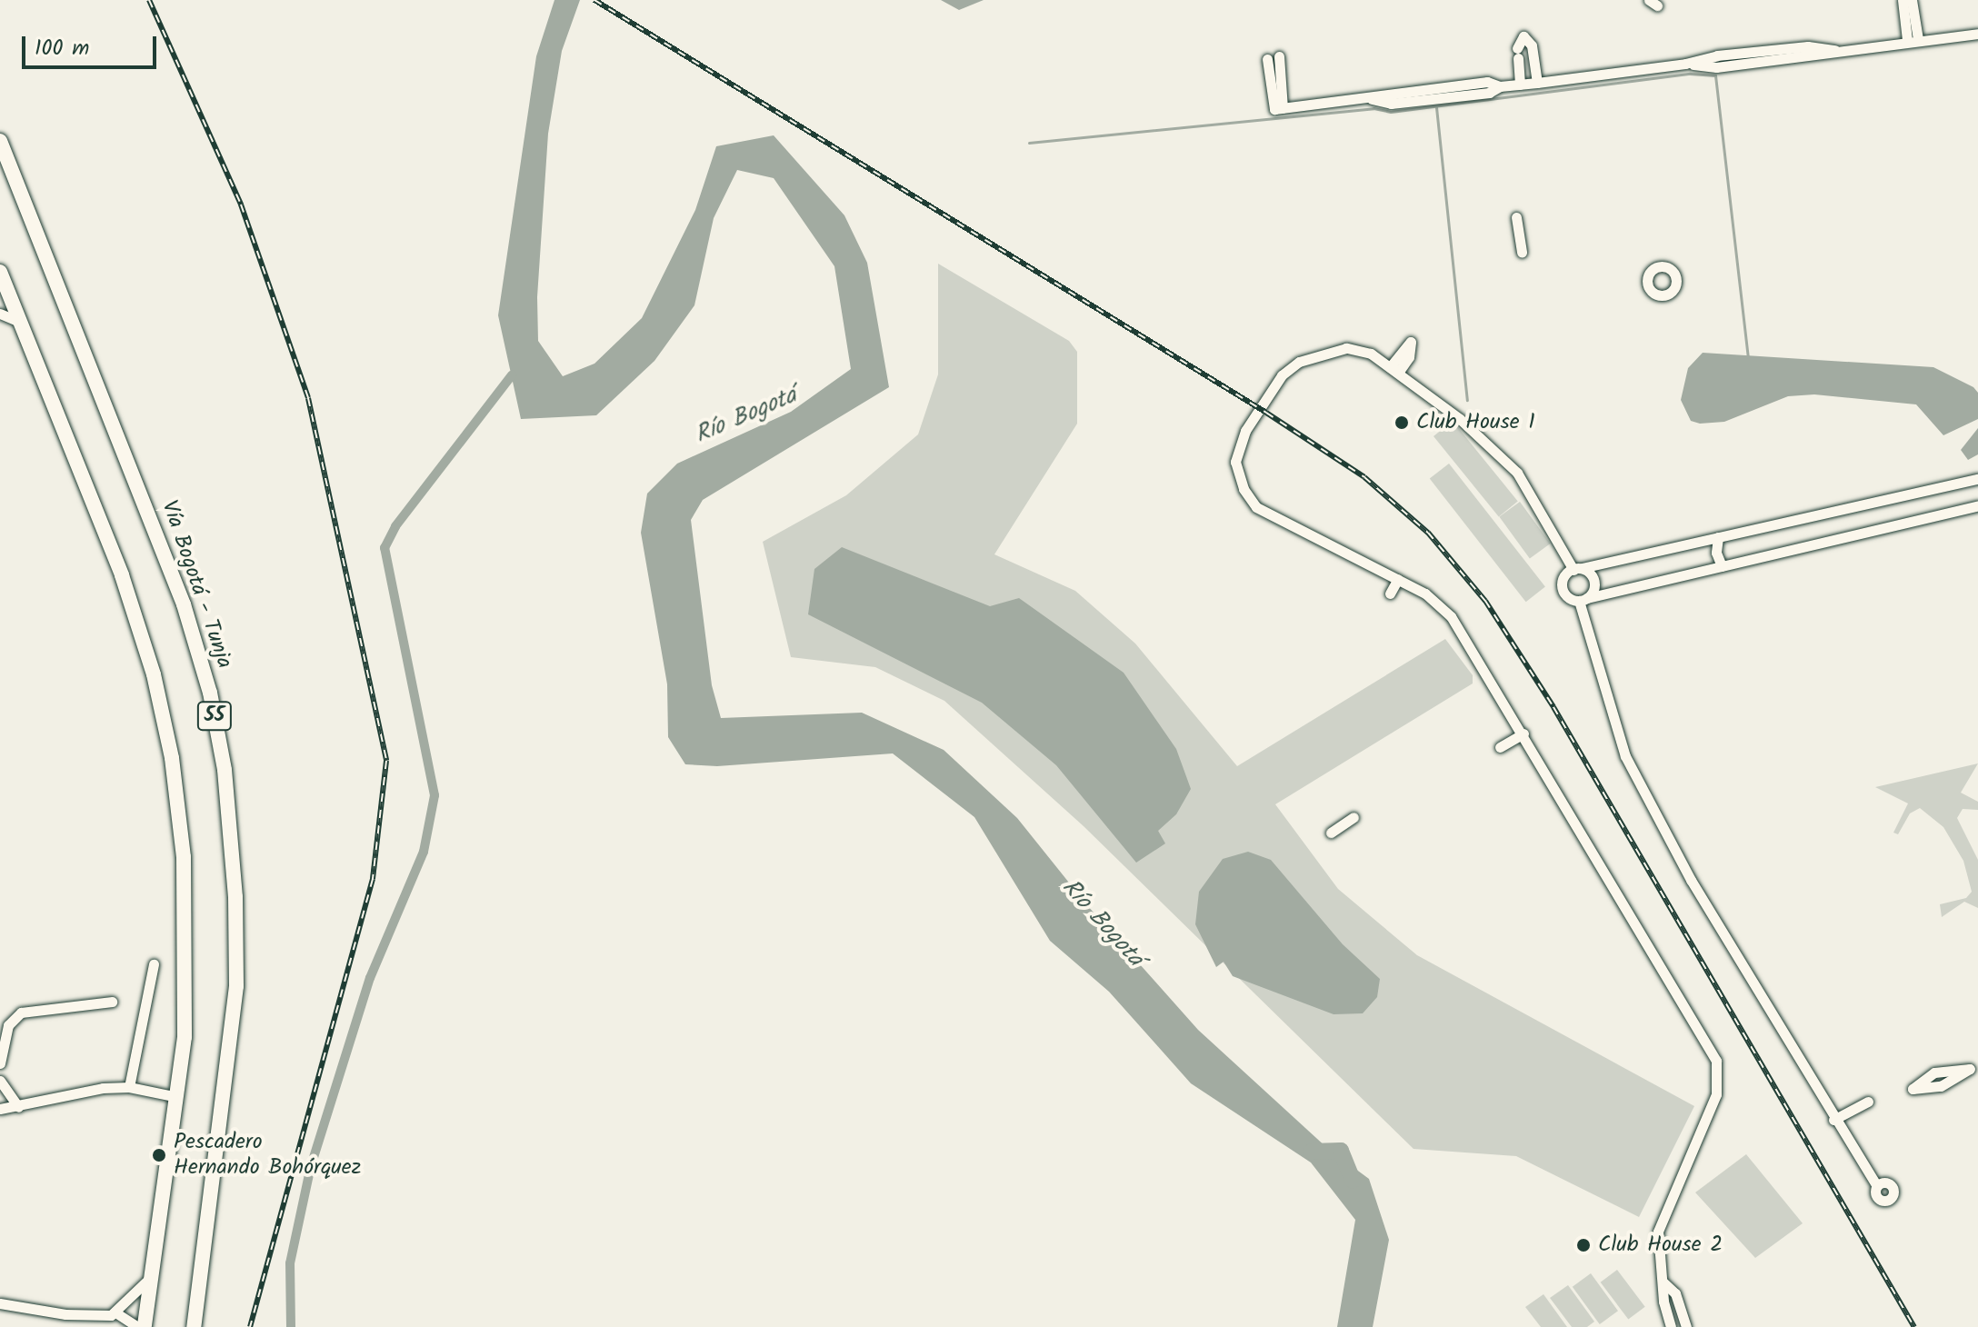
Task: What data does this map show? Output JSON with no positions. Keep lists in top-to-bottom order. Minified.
{"streets":{"highway":["Vía Bogotá - Tunja","55"]},"water":["Río Bogotá"],"places":["Club House 1","Pescadero Hernando Bohórquez","Club House 2"],"scale_bar":"100 m"}
